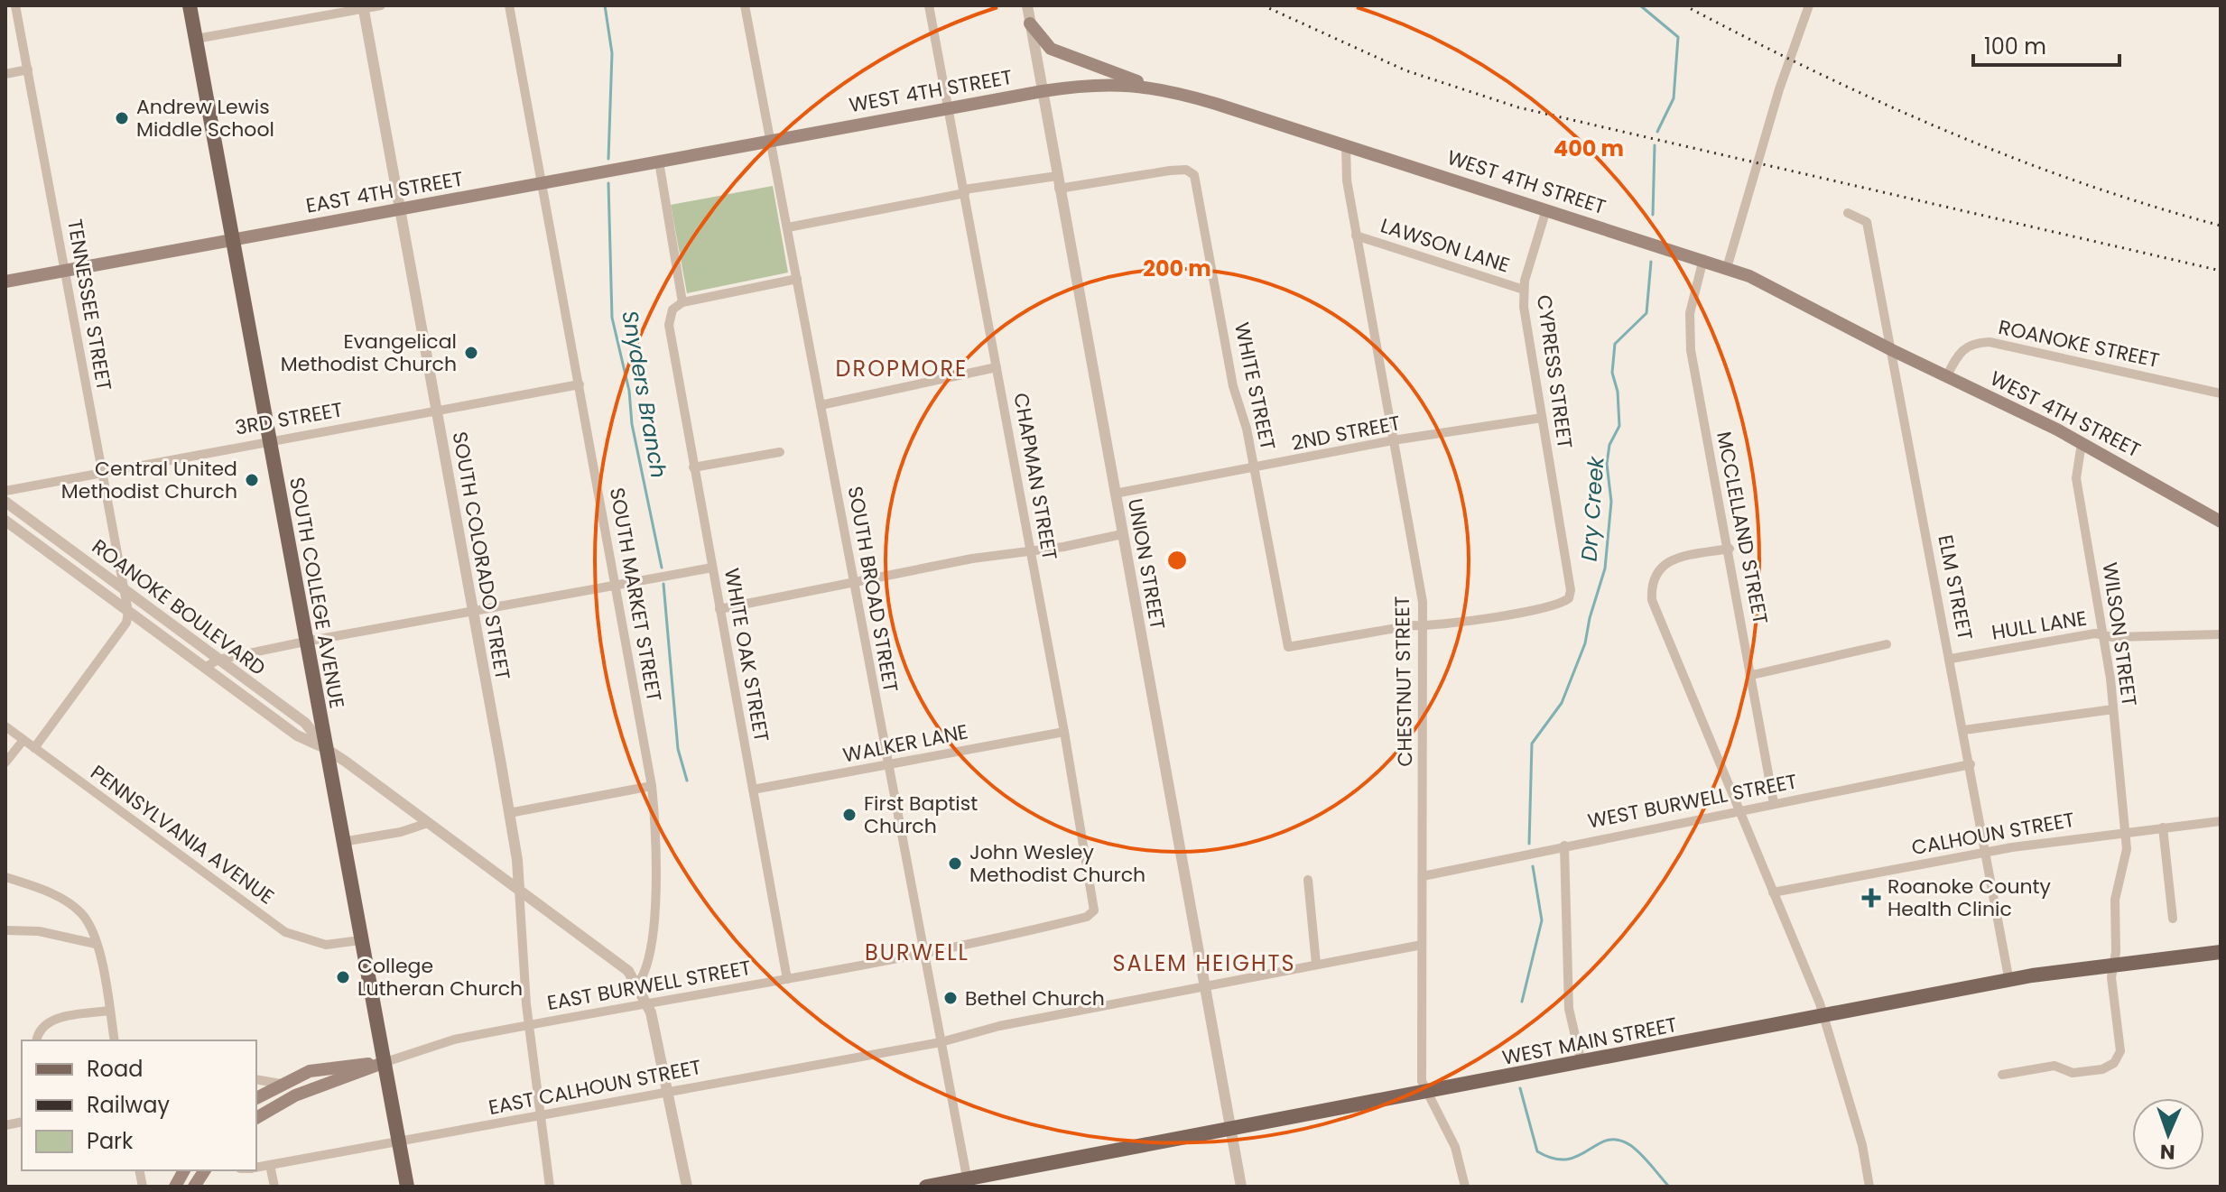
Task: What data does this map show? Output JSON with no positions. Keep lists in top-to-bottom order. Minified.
{"streets":{"main road":["WEST 4TH STREET","EAST 4TH STREET","SOUTH COLLEGE AVENUE","WEST MAIN STREET"],"street":["LAWSON LANE","TENNESSEE STREET","ROANOKE STREET","CYPRESS STREET","WHITE STREET","3RD STREET","2ND STREET","CHAPMAN STREET","MCCLELLAND STREET","SOUTH COLORADO STREET","UNION STREET","ELM STREET","SOUTH BROAD STREET","SOUTH MARKET STREET","ROANOKE BOULEVARD","HULL LANE","WILSON STREET","WHITE OAK STREET","CHESTNUT STREET","WALKER LANE","WEST BURWELL STREET","CALHOUN STREET","PENNSYLVANIA AVENUE","EAST BURWELL STREET","EAST CALHOUN STREET"]},"crossings":[["WEST 4TH STREET","EAST 4TH STREET"],["WEST 4TH STREET","ROANOKE STREET"],["WEST 4TH STREET","CYPRESS STREET"],["WEST 4TH STREET","CHAPMAN STREET"],["WEST 4TH STREET","MCCLELLAND STREET"],["WEST 4TH STREET","UNION STREET"],["WEST 4TH STREET","ELM STREET"],["WEST 4TH STREET","SOUTH BROAD STREET"],["WEST 4TH STREET","WILSON STREET"],["WEST 4TH STREET","CHESTNUT STREET"],["EAST 4TH STREET","TENNESSEE STREET"],["EAST 4TH STREET","SOUTH COLORADO STREET"],["EAST 4TH STREET","SOUTH BROAD STREET"],["EAST 4TH STREET","SOUTH COLLEGE AVENUE"],["EAST 4TH STREET","SOUTH MARKET STREET"],["LAWSON LANE","CYPRESS STREET"],["LAWSON LANE","CHESTNUT STREET"],["TENNESSEE STREET","3RD STREET"],["TENNESSEE STREET","ROANOKE BOULEVARD"],["CYPRESS STREET","WHITE STREET"],["CYPRESS STREET","2ND STREET"],["CYPRESS STREET","CHESTNUT STREET"],["WHITE STREET","2ND STREET"],["WHITE STREET","UNION STREET"],["WHITE STREET","CHESTNUT STREET"],["3RD STREET","SOUTH COLORADO STREET"],["3RD STREET","SOUTH COLLEGE AVENUE"],["3RD STREET","SOUTH MARKET STREET"],["2ND STREET","UNION STREET"],["2ND STREET","CHESTNUT STREET"],["CHAPMAN STREET","SOUTH BROAD STREET"],["CHAPMAN STREET","WALKER LANE"],["CHAPMAN STREET","EAST BURWELL STREET"],["MCCLELLAND STREET","WEST BURWELL STREET"],["SOUTH COLORADO STREET","ROANOKE BOULEVARD"],["SOUTH COLORADO STREET","EAST BURWELL STREET"],["SOUTH COLORADO STREET","EAST CALHOUN STREET"],["UNION STREET","WEST MAIN STREET"],["UNION STREET","EAST CALHOUN STREET"],["ELM STREET","HULL LANE"],["ELM STREET","WEST BURWELL STREET"],["ELM STREET","CALHOUN STREET"],["ELM STREET","WEST MAIN STREET"],["SOUTH BROAD STREET","WALKER LANE"],["SOUTH BROAD STREET","EAST BURWELL STREET"],["SOUTH BROAD STREET","WEST MAIN STREET"],["SOUTH BROAD STREET","EAST CALHOUN STREET"],["SOUTH COLLEGE AVENUE","ROANOKE BOULEVARD"],["SOUTH COLLEGE AVENUE","PENNSYLVANIA AVENUE"],["SOUTH COLLEGE AVENUE","EAST BURWELL STREET"],["SOUTH COLLEGE AVENUE","EAST CALHOUN STREET"],["SOUTH MARKET STREET","ROANOKE BOULEVARD"],["HULL LANE","WILSON STREET"],["WILSON STREET","CALHOUN STREET"],["WILSON STREET","WEST MAIN STREET"],["WHITE OAK STREET","WALKER LANE"],["WHITE OAK STREET","EAST BURWELL STREET"],["CHESTNUT STREET","WEST BURWELL STREET"],["CHESTNUT STREET","WEST MAIN STREET"],["CHESTNUT STREET","EAST CALHOUN STREET"]],"districts":["DROPMORE","BURWELL","SALEM HEIGHTS"],"water":["Snyders Branch","Dry Creek"],"places":{"other":["Andrew Lewis Middle School","Evangelical Methodist Church","Central United Methodist Church","First Baptist Church","John Wesley Methodist Church","College Lutheran Church","Bethel Church"],"health":["Roanoke County Health Clinic"]},"legend":["Road","Railway","Park"],"scale_bar":"100 m","north":"bottom","rings":["400 m","200 m"]}
